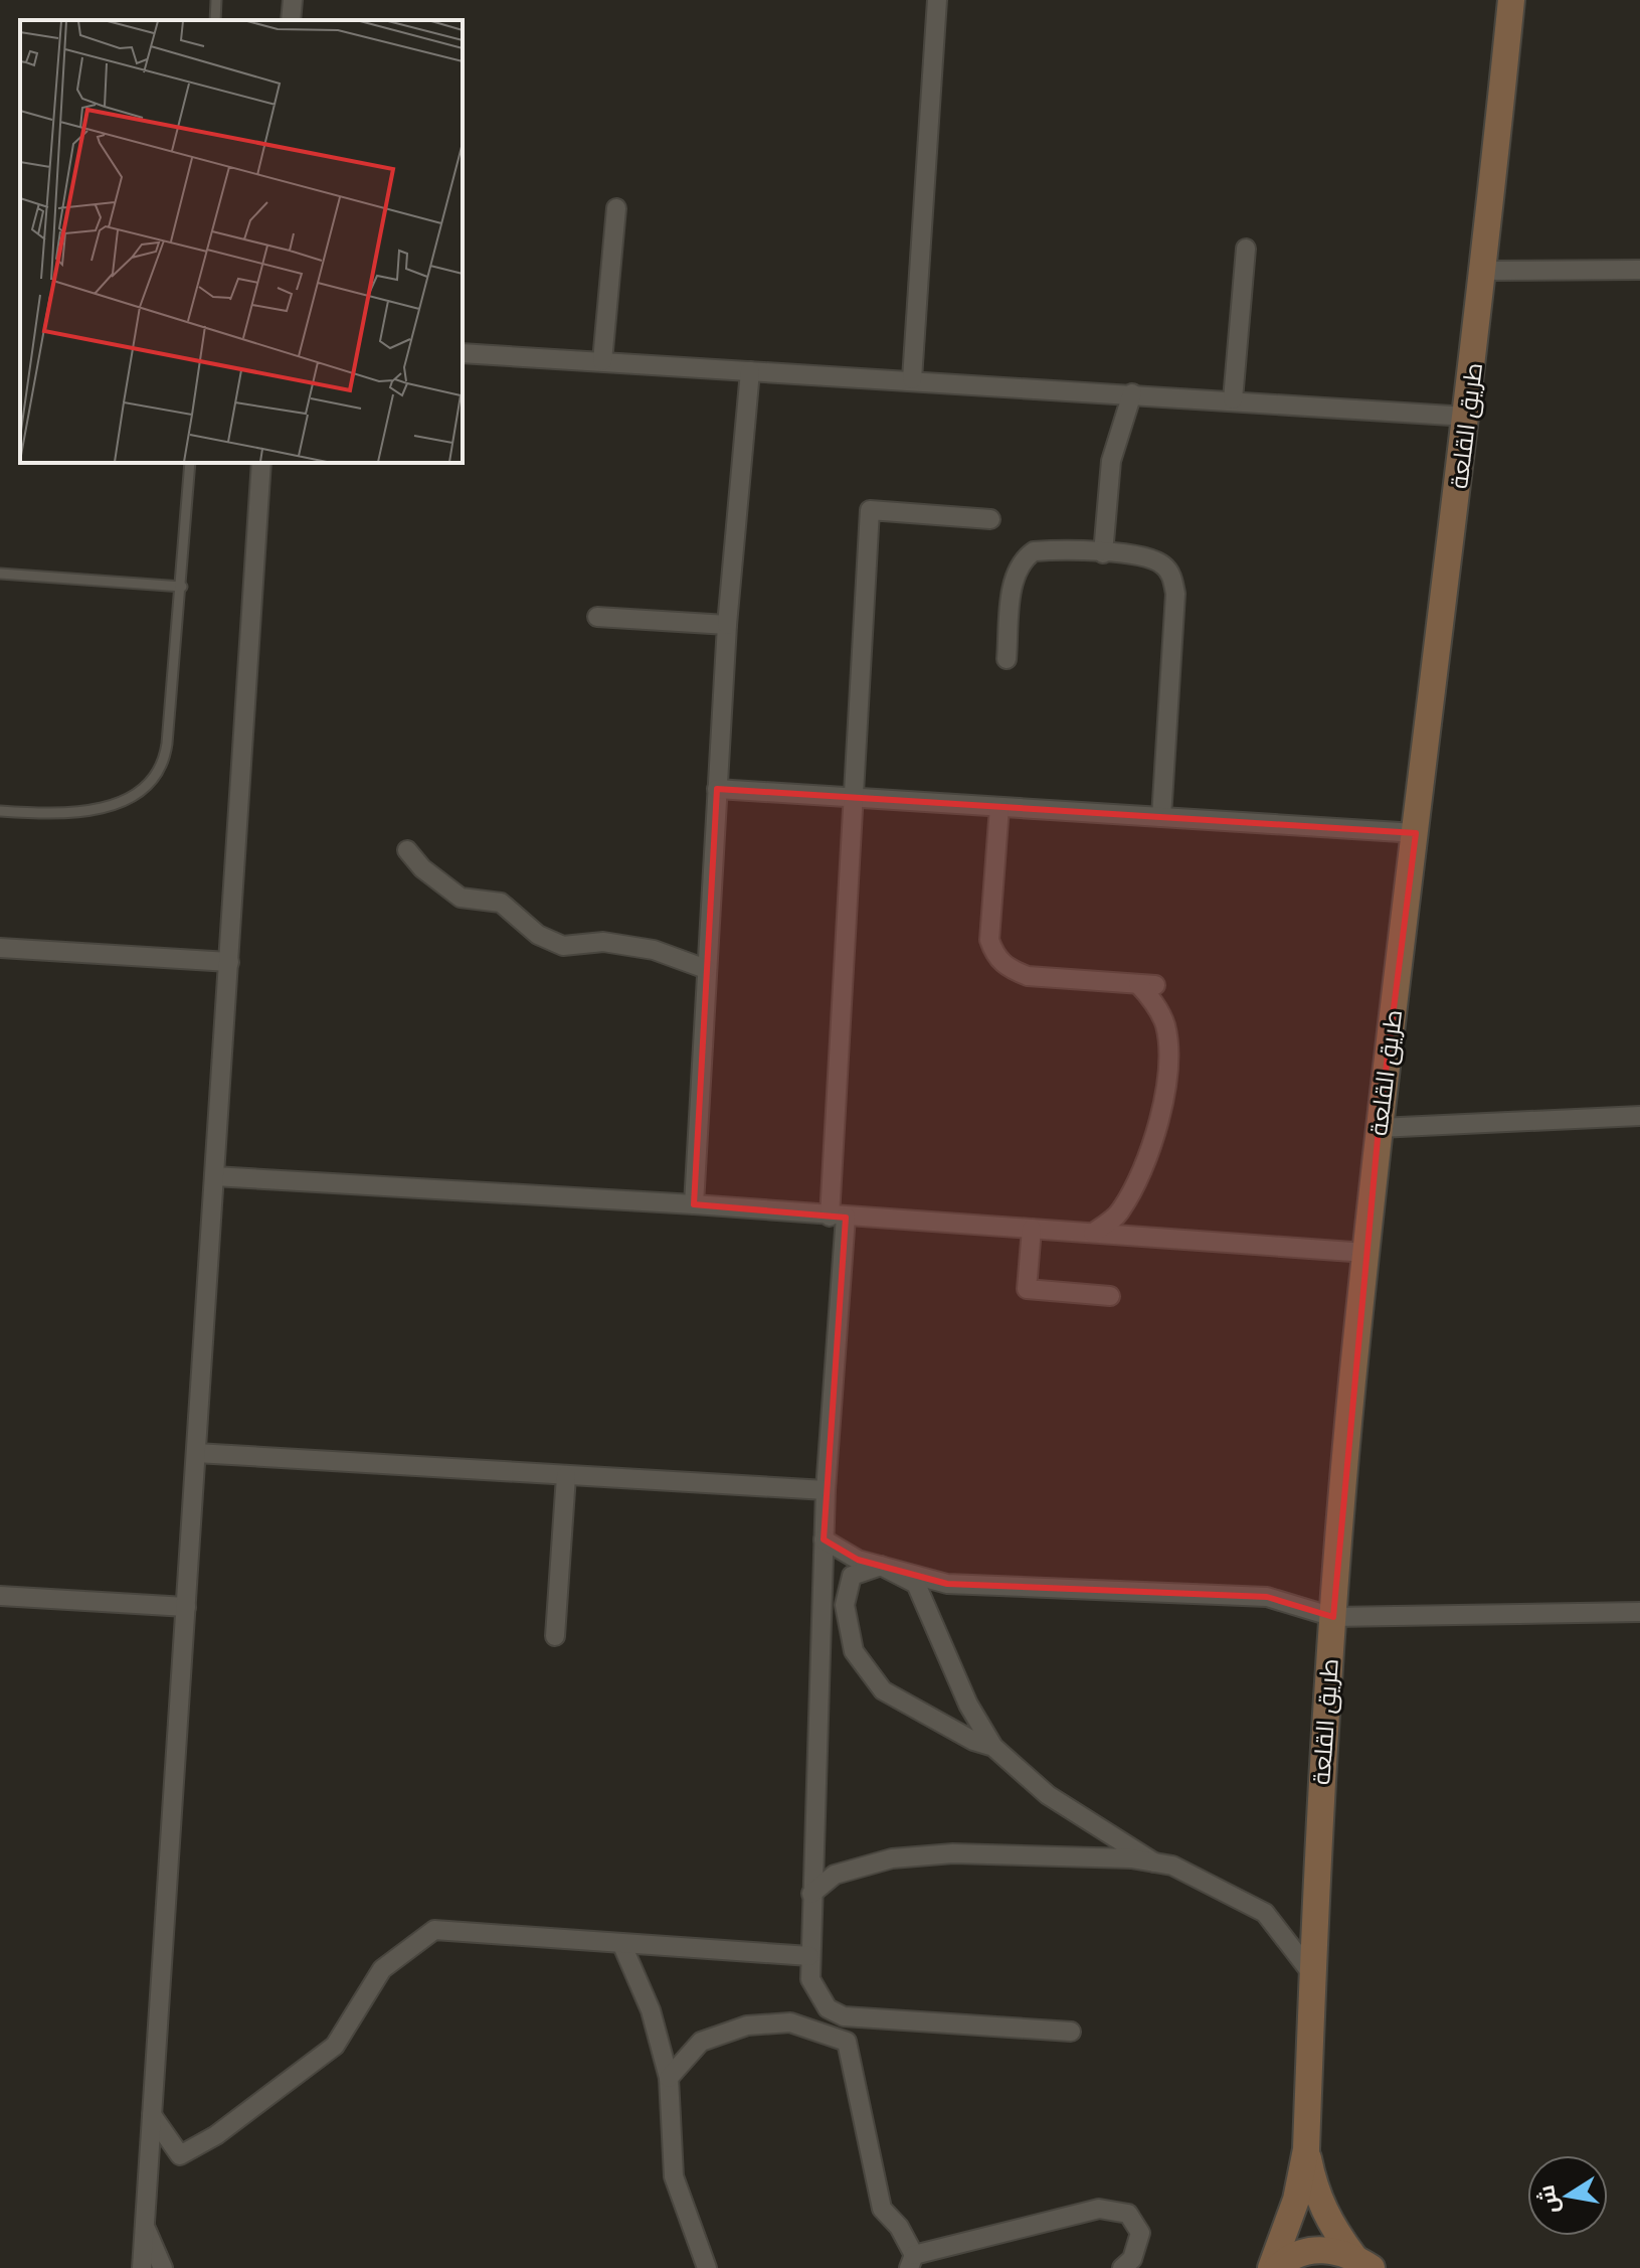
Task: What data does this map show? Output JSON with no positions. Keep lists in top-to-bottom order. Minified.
{"streets":{"street":["طريق القلعة"]},"north":"left"}
